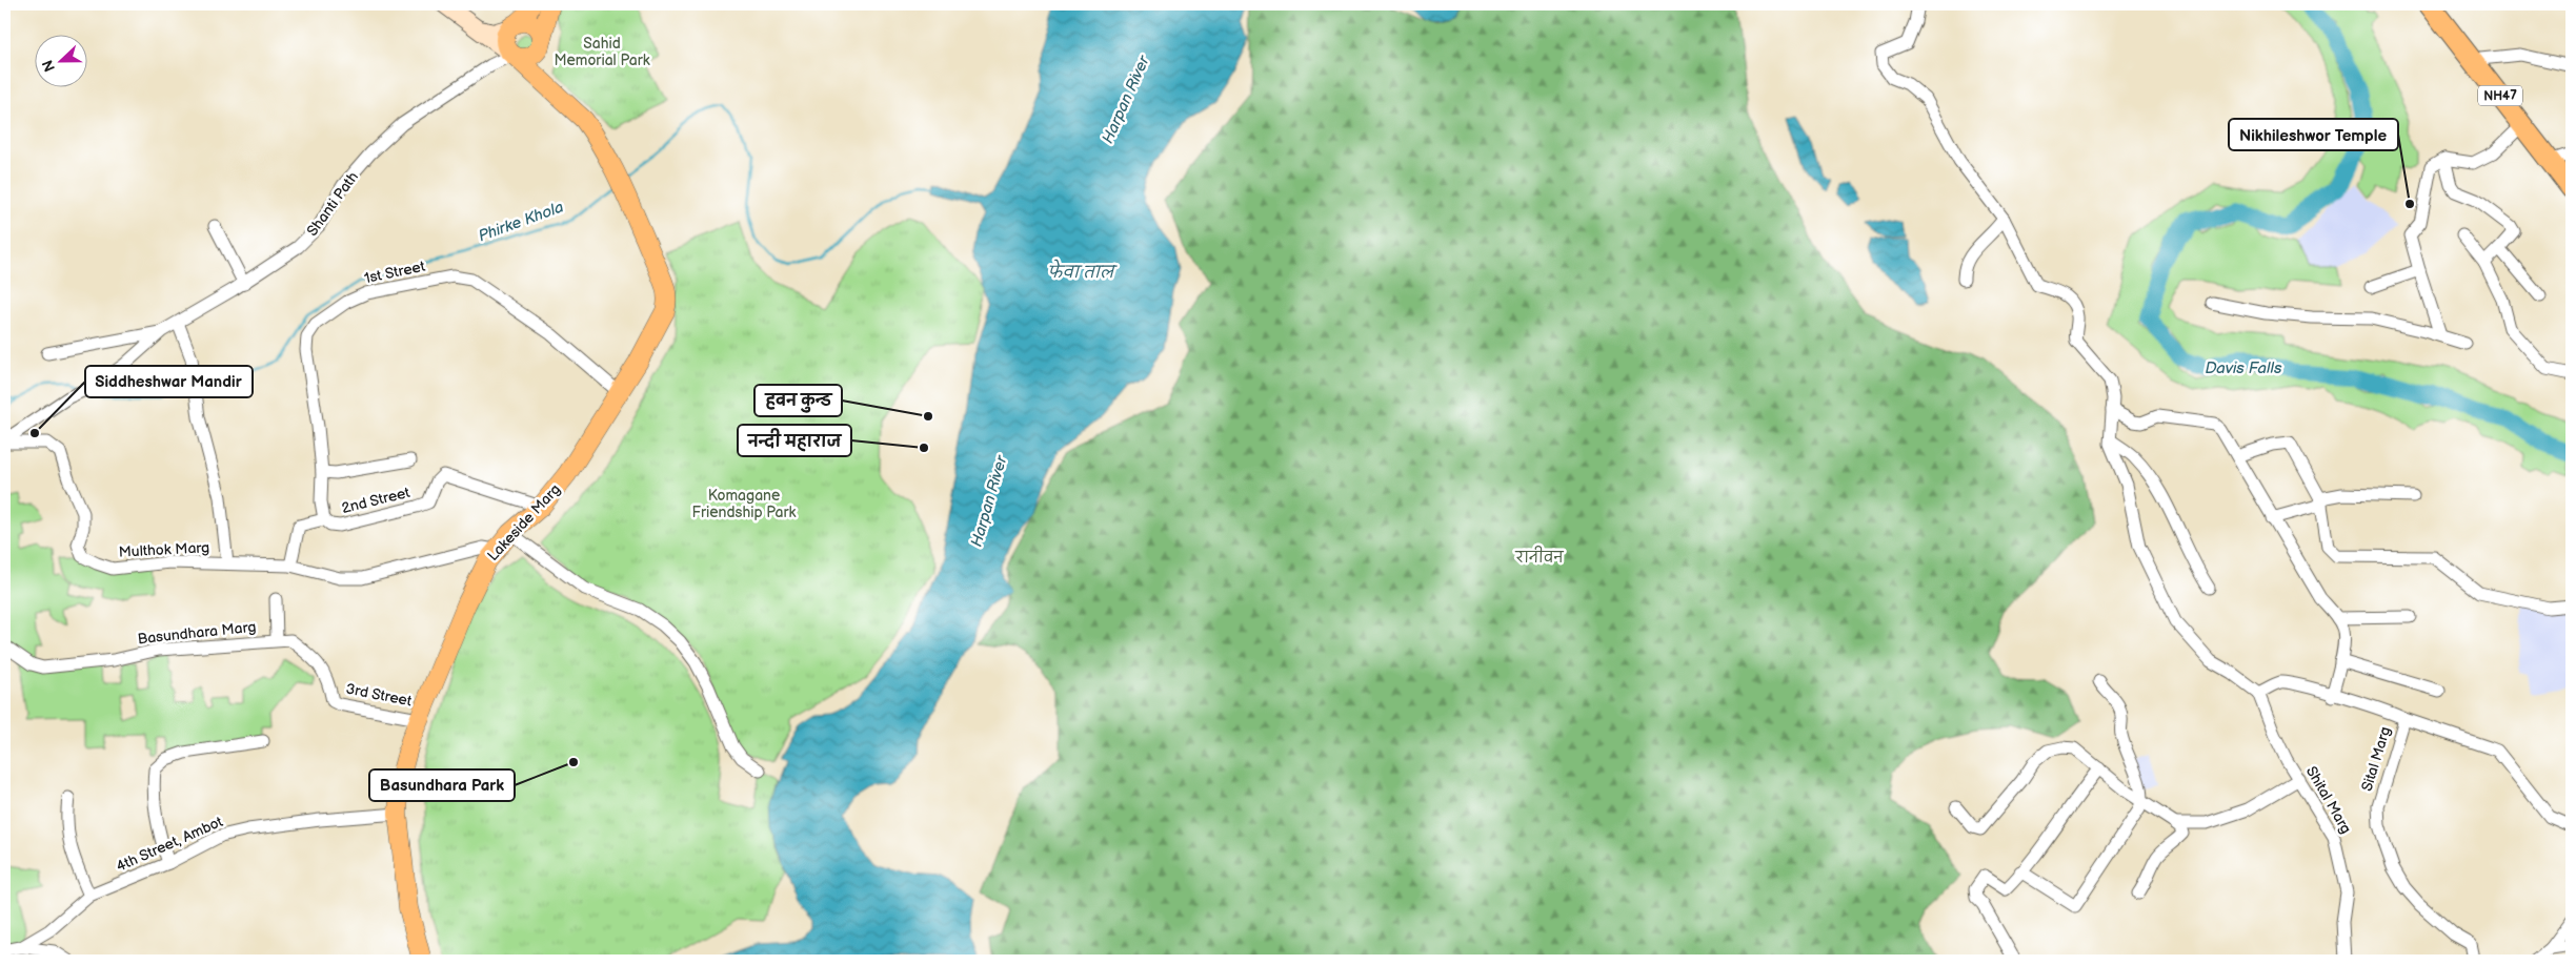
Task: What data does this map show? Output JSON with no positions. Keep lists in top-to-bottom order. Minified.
{"streets":{"highway":["NH47"],"main road":["Lakeside Marg"],"street":["Shanti Path","1st Street","2nd Street","Multhok Marg","Basundhara Marg","3rd Street","Sital Marg","Shital Marg","4th Street, Ambot"]},"crossings":[["Shanti Path","Lakeside Marg"],["Shanti Path","Multhok Marg"],["1st Street","2nd Street"],["1st Street","Lakeside Marg"],["2nd Street","Lakeside Marg"],["Lakeside Marg","Multhok Marg"],["Lakeside Marg","3rd Street"],["Lakeside Marg","4th Street, Ambot"],["Basundhara Marg","3rd Street"]],"water":["Harpan River","Phirke Khola","फेवा ताल","Davis Falls"],"parks":["Sahid Memorial Park","Komagane Friendship Park","रानीवन"],"places":["Nikhileshwor Temple","हवन कुन्ड","Siddheshwar Mandir","नन्दी महाराज","Basundhara Park"],"north":"left"}
